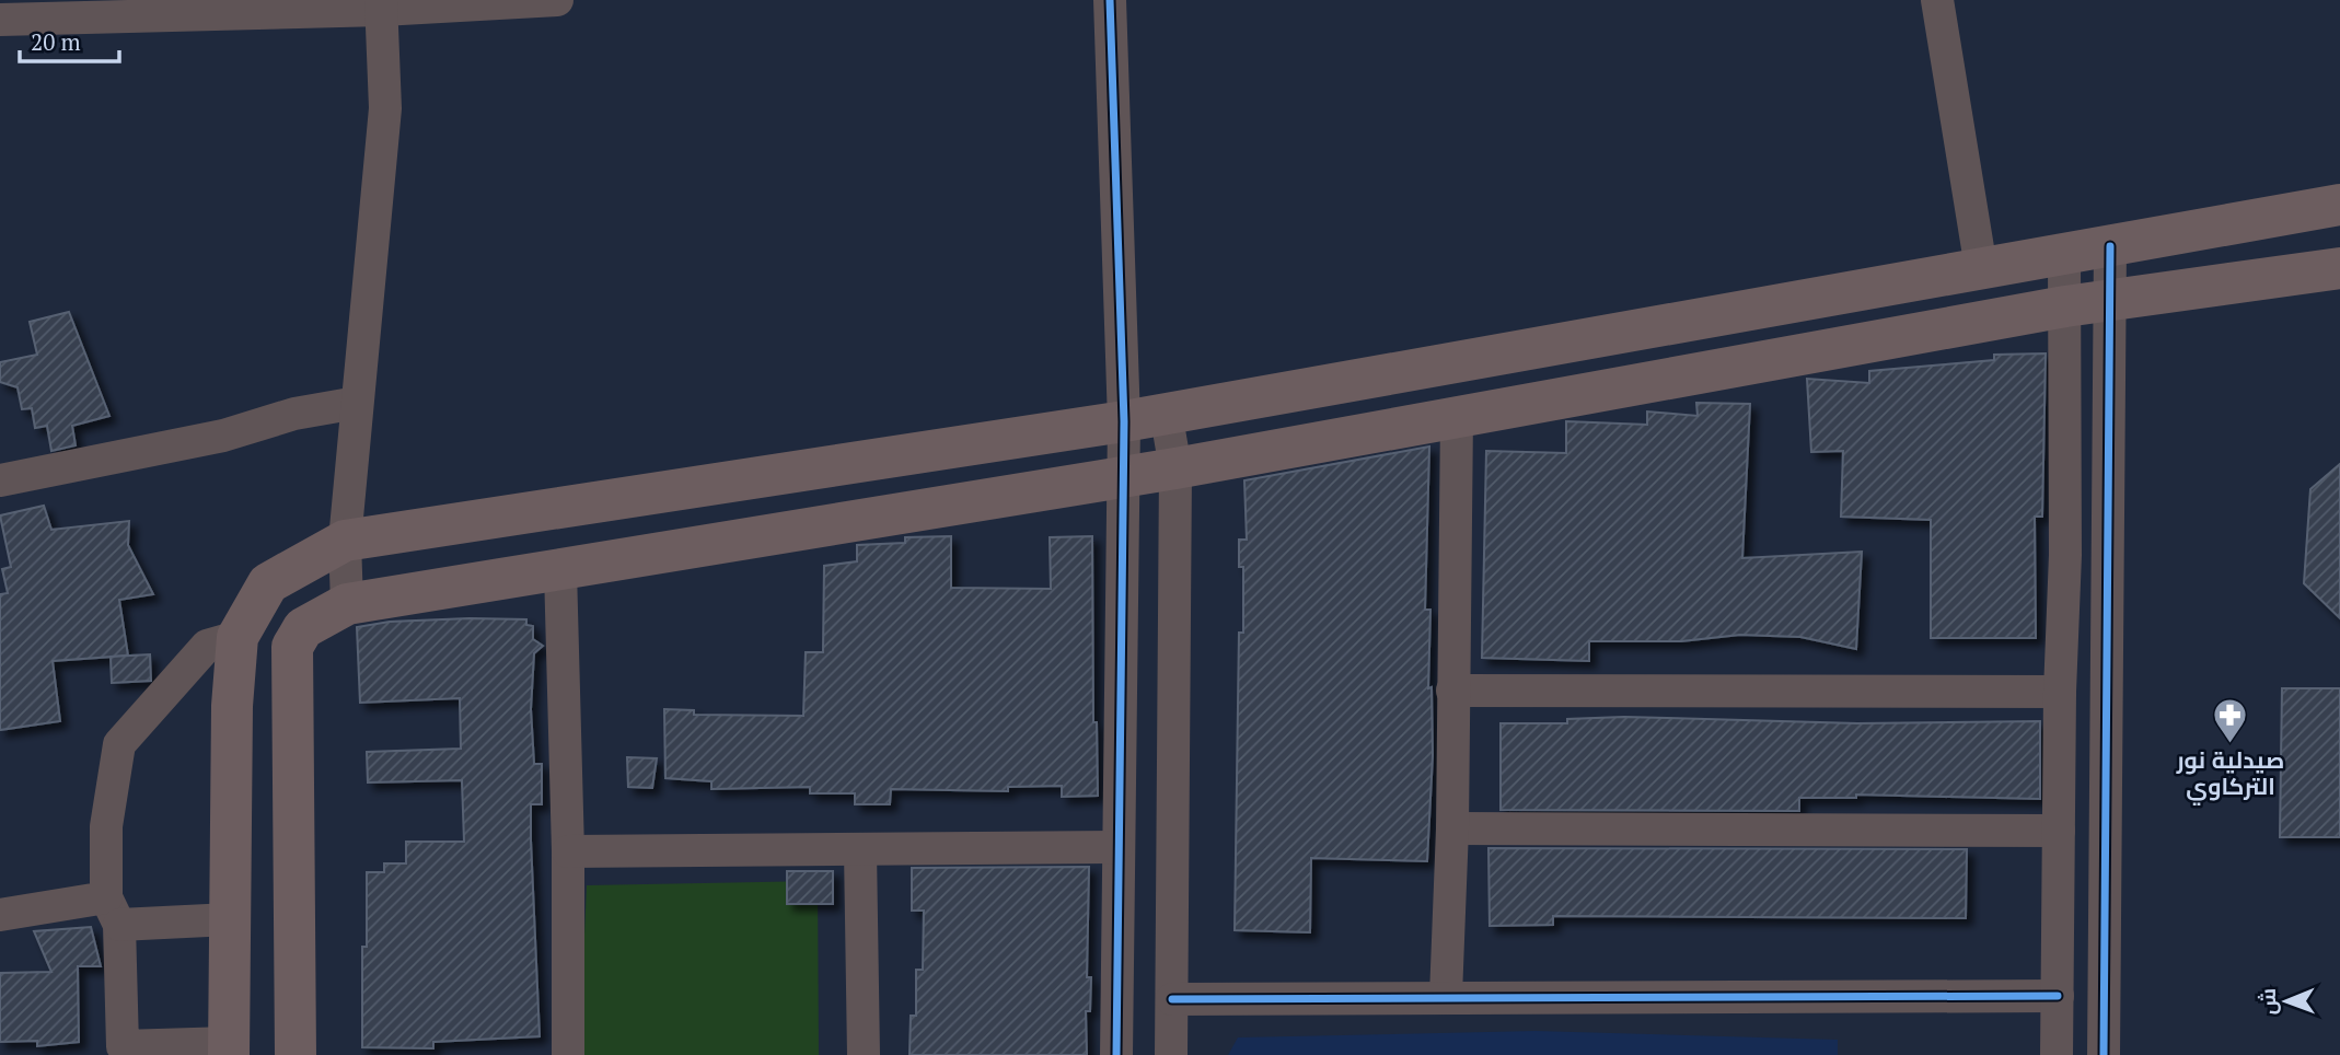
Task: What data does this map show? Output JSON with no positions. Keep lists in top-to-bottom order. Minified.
{"places":{"pharmacy":["صيدلية نور التركاوي"]},"scale_bar":"20 m","north":"left"}
